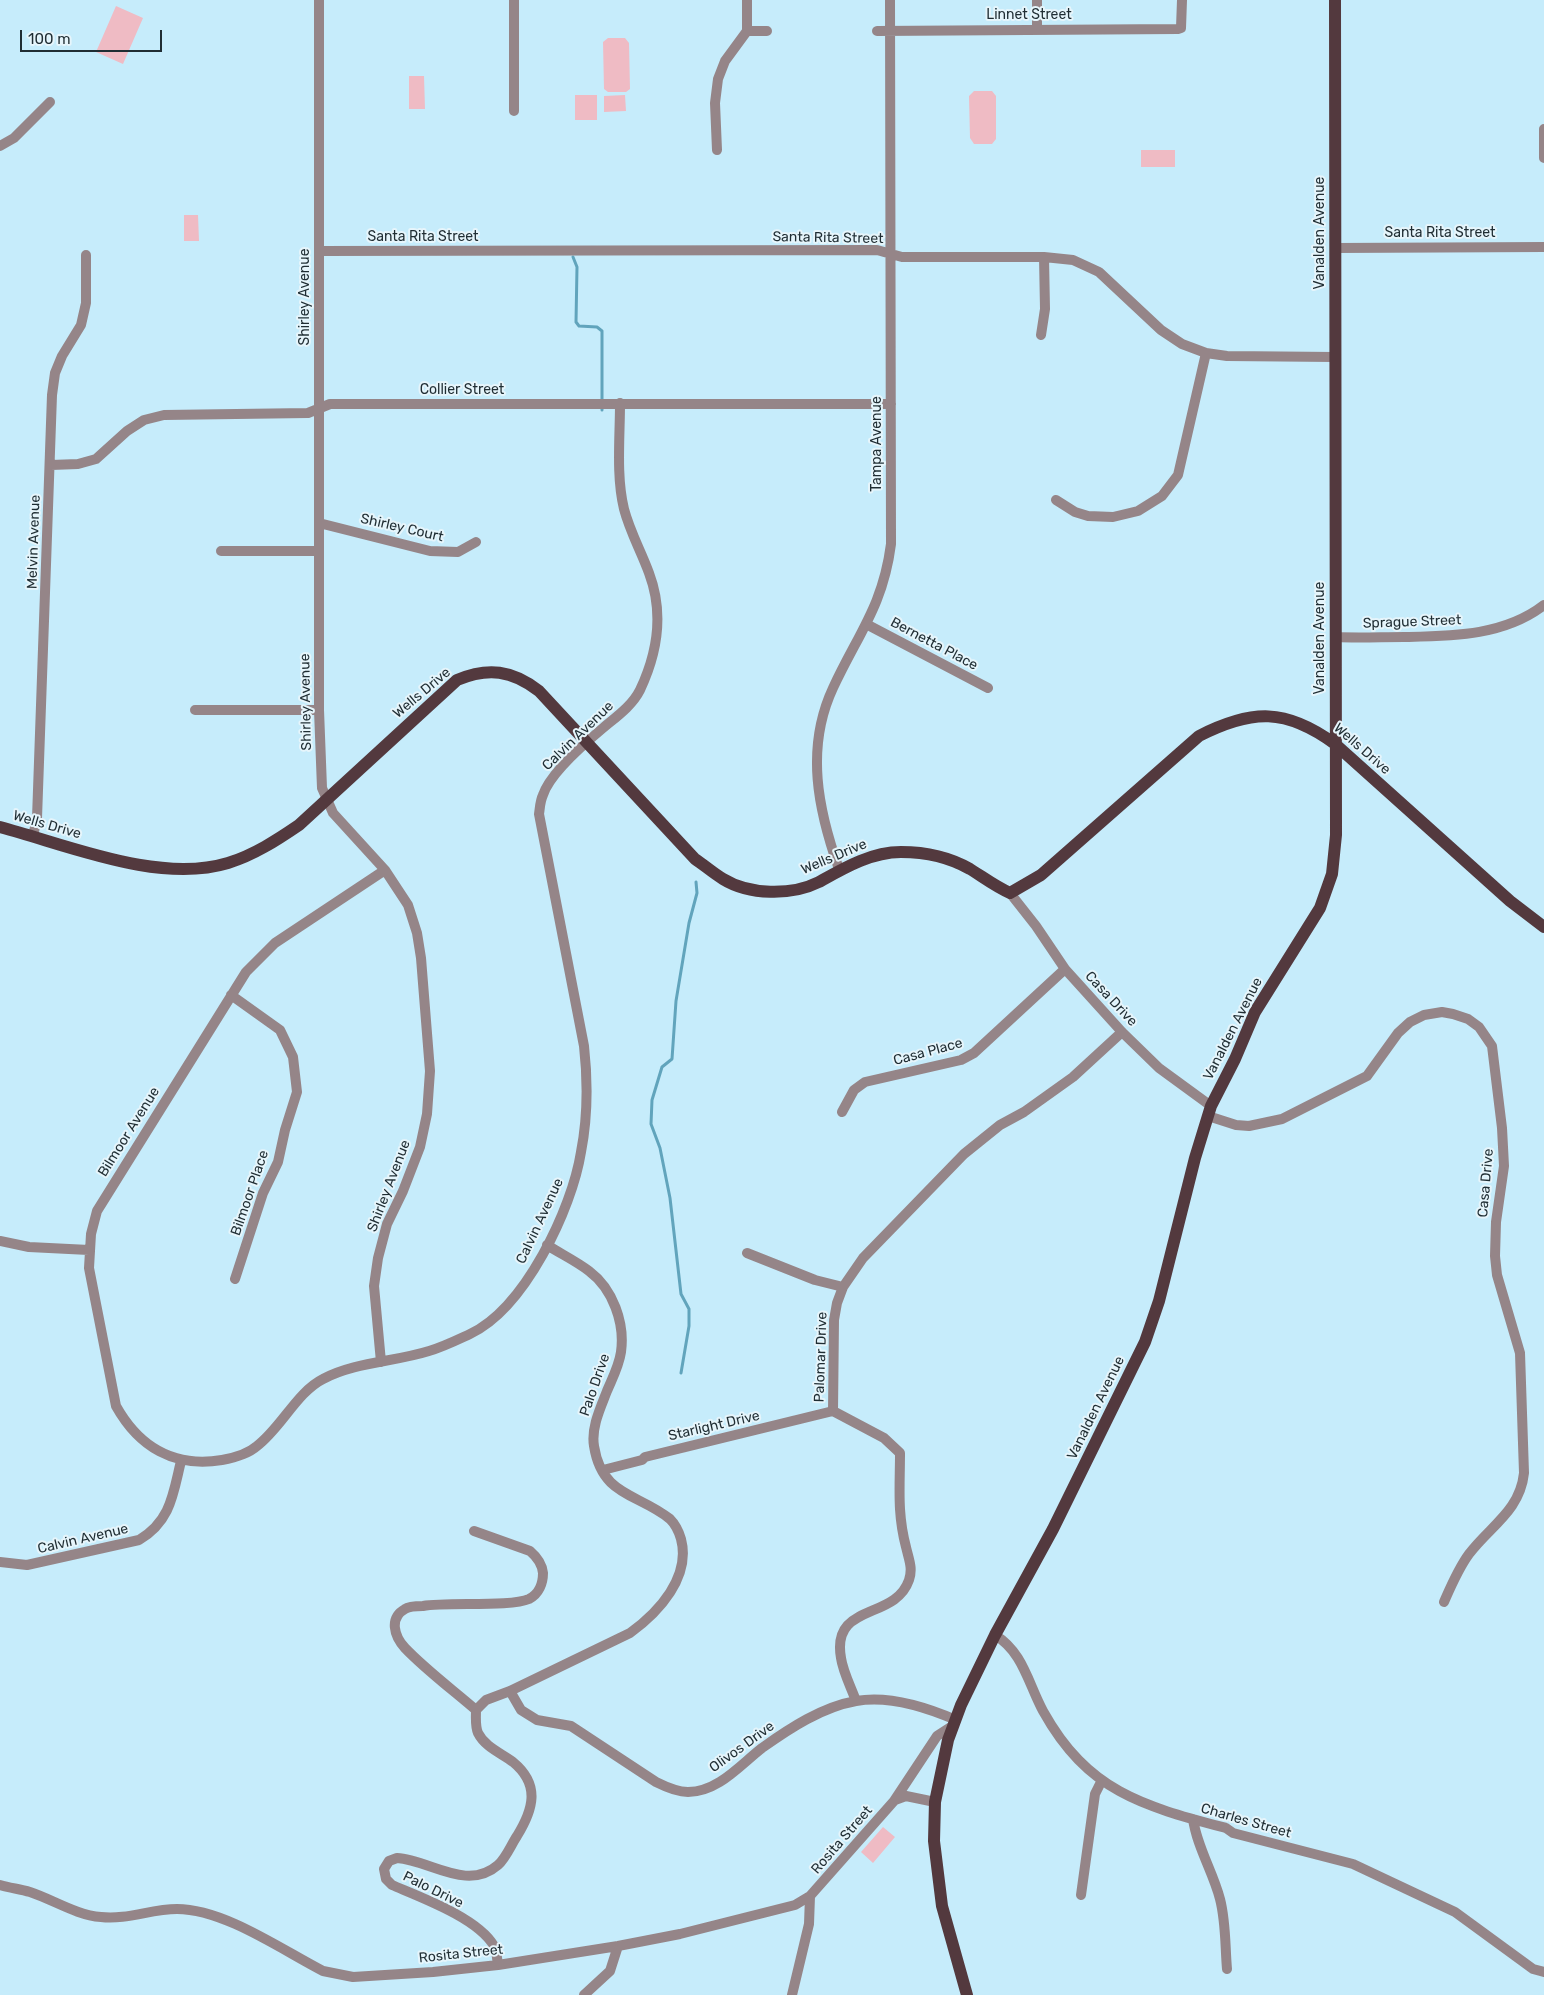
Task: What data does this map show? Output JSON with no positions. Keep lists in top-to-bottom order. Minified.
{"streets":{"main road":["Vanalden Avenue","Wells Drive"],"street":["Linnet Street","Santa Rita Street","Shirley Avenue","Collier Street","Tampa Avenue","Shirley Court","Melvin Avenue","Sprague Street","Bernetta Place","Calvin Avenue","Casa Drive","Casa Place","Bilmoor Avenue","Bilmoor Place","Palomar Drive","Palo Drive","Starlight Drive","Olivos Drive","Charles Street","Rosita Street"]},"crossings":[["Linnet Street","Tampa Avenue"],["Vanalden Avenue","Santa Rita Street"],["Vanalden Avenue","Sprague Street"],["Vanalden Avenue","Wells Drive"],["Vanalden Avenue","Casa Drive"],["Vanalden Avenue","Olivos Drive"],["Vanalden Avenue","Charles Street"],["Vanalden Avenue","Rosita Street"],["Santa Rita Street","Shirley Avenue"],["Santa Rita Street","Tampa Avenue"],["Shirley Avenue","Collier Street"],["Shirley Avenue","Shirley Court"],["Shirley Avenue","Wells Drive"],["Shirley Avenue","Calvin Avenue"],["Shirley Avenue","Bilmoor Avenue"],["Collier Street","Tampa Avenue"],["Collier Street","Melvin Avenue"],["Collier Street","Calvin Avenue"],["Tampa Avenue","Bernetta Place"],["Tampa Avenue","Wells Drive"],["Melvin Avenue","Wells Drive"],["Wells Drive","Calvin Avenue"],["Wells Drive","Casa Drive"],["Calvin Avenue","Bilmoor Avenue"],["Calvin Avenue","Palo Drive"],["Casa Drive","Casa Place"],["Casa Drive","Palomar Drive"],["Bilmoor Avenue","Bilmoor Place"],["Palomar Drive","Starlight Drive"],["Palomar Drive","Olivos Drive"],["Palo Drive","Starlight Drive"],["Palo Drive","Olivos Drive"],["Palo Drive","Rosita Street"],["Olivos Drive","Rosita Street"]],"scale_bar":"100 m"}
